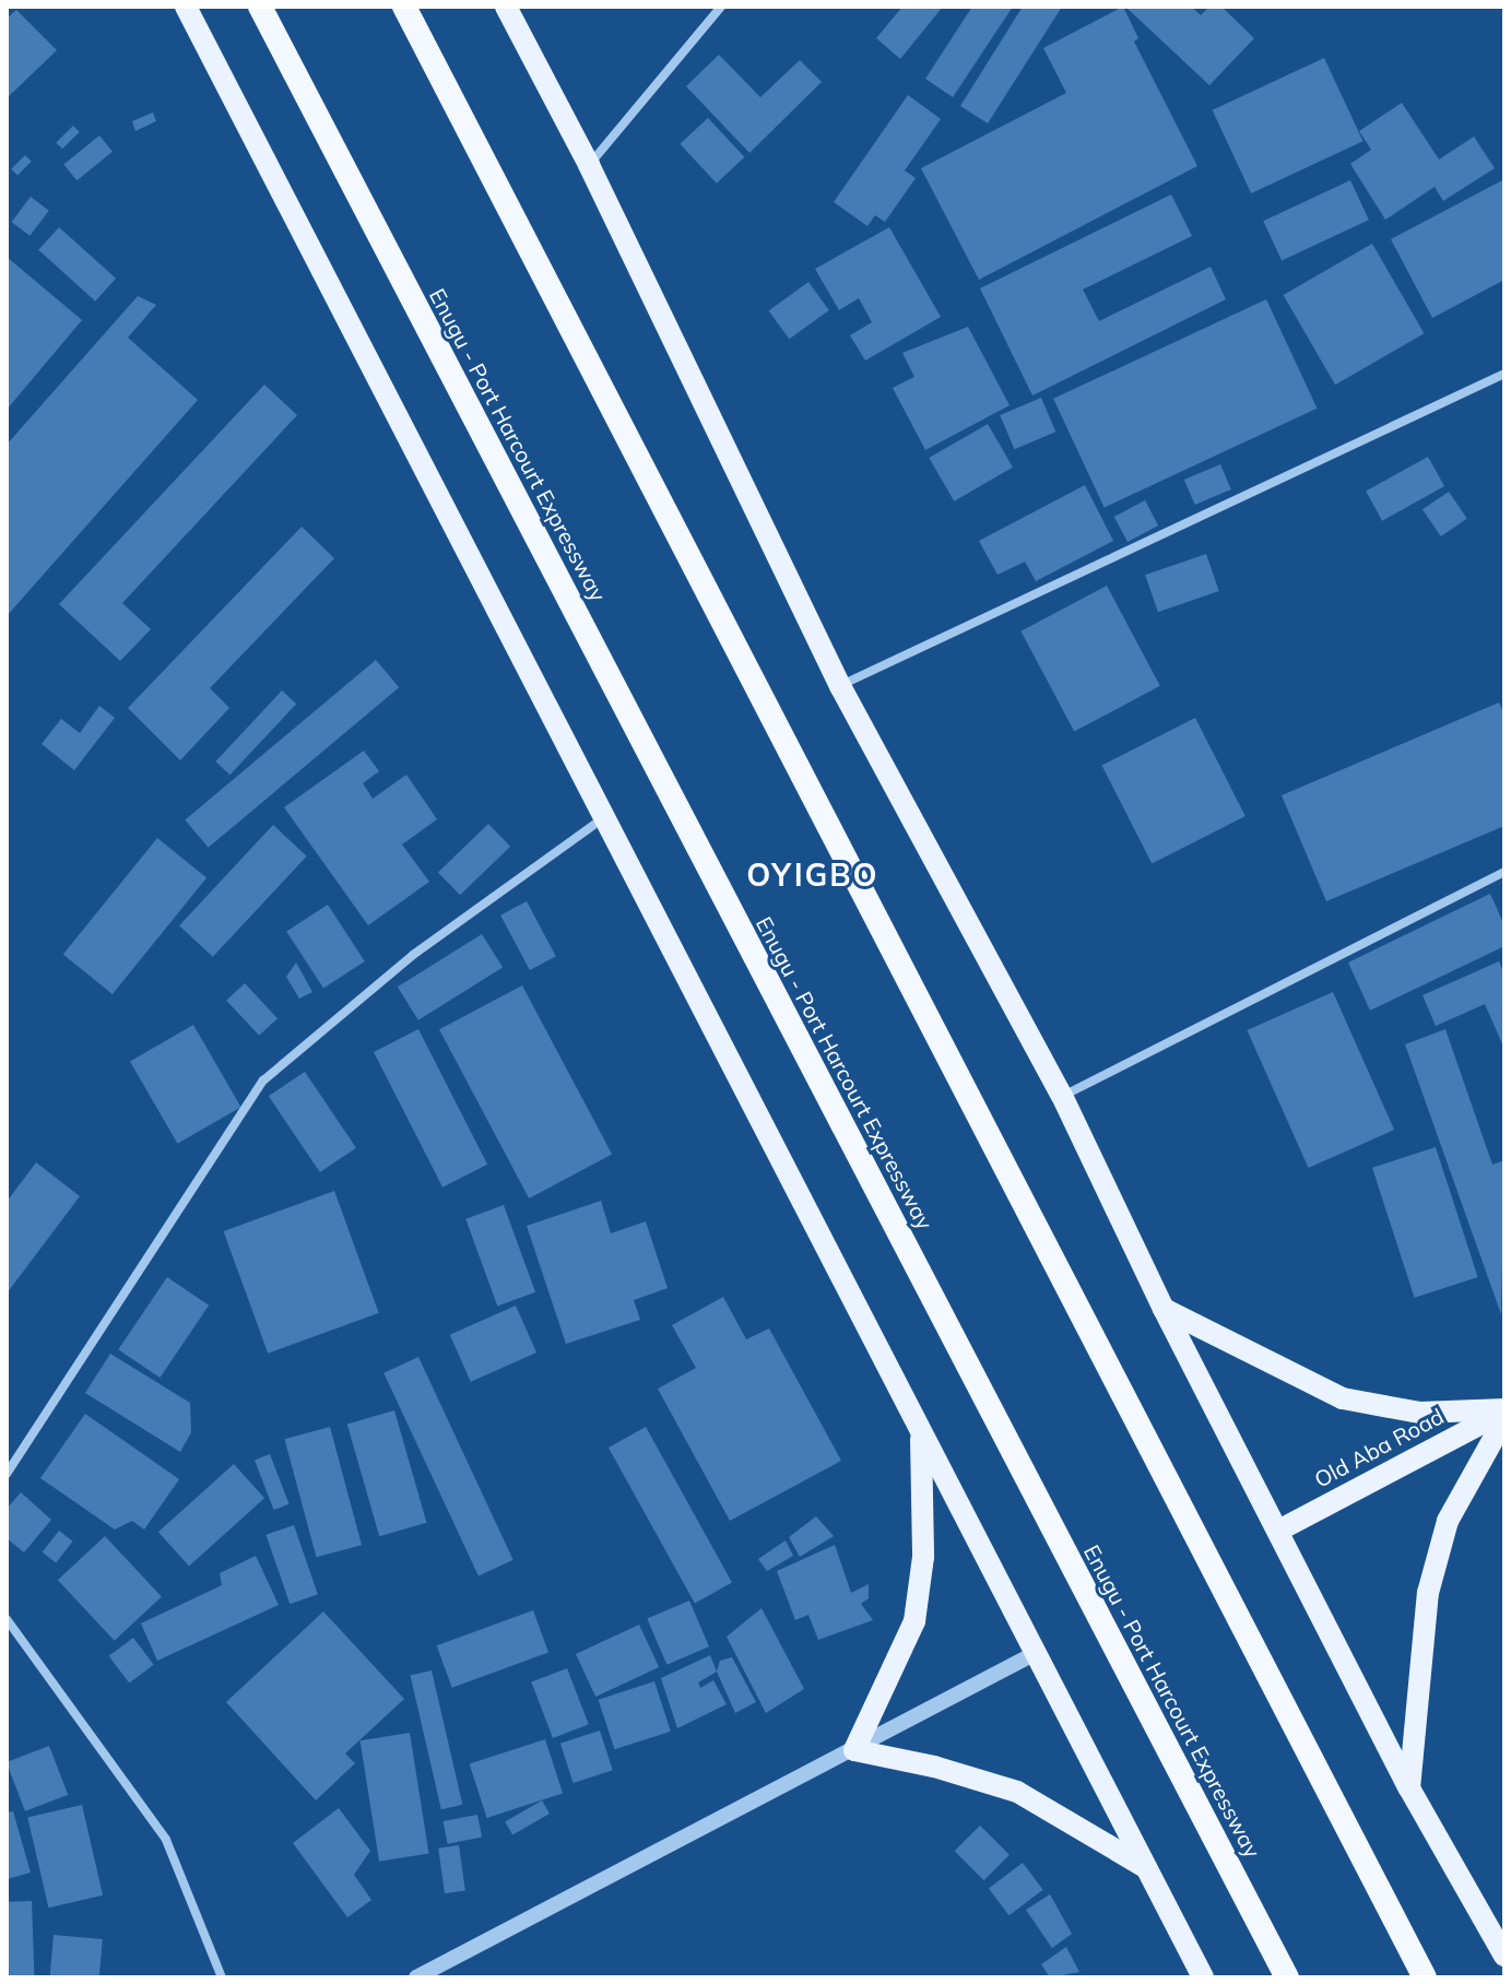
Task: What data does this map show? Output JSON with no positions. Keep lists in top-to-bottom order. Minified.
{"streets":{"highway":["Enugu - Port Harcourt Expressway"],"main road":["Old Aba Road"]},"districts":["OYIGBO"]}
